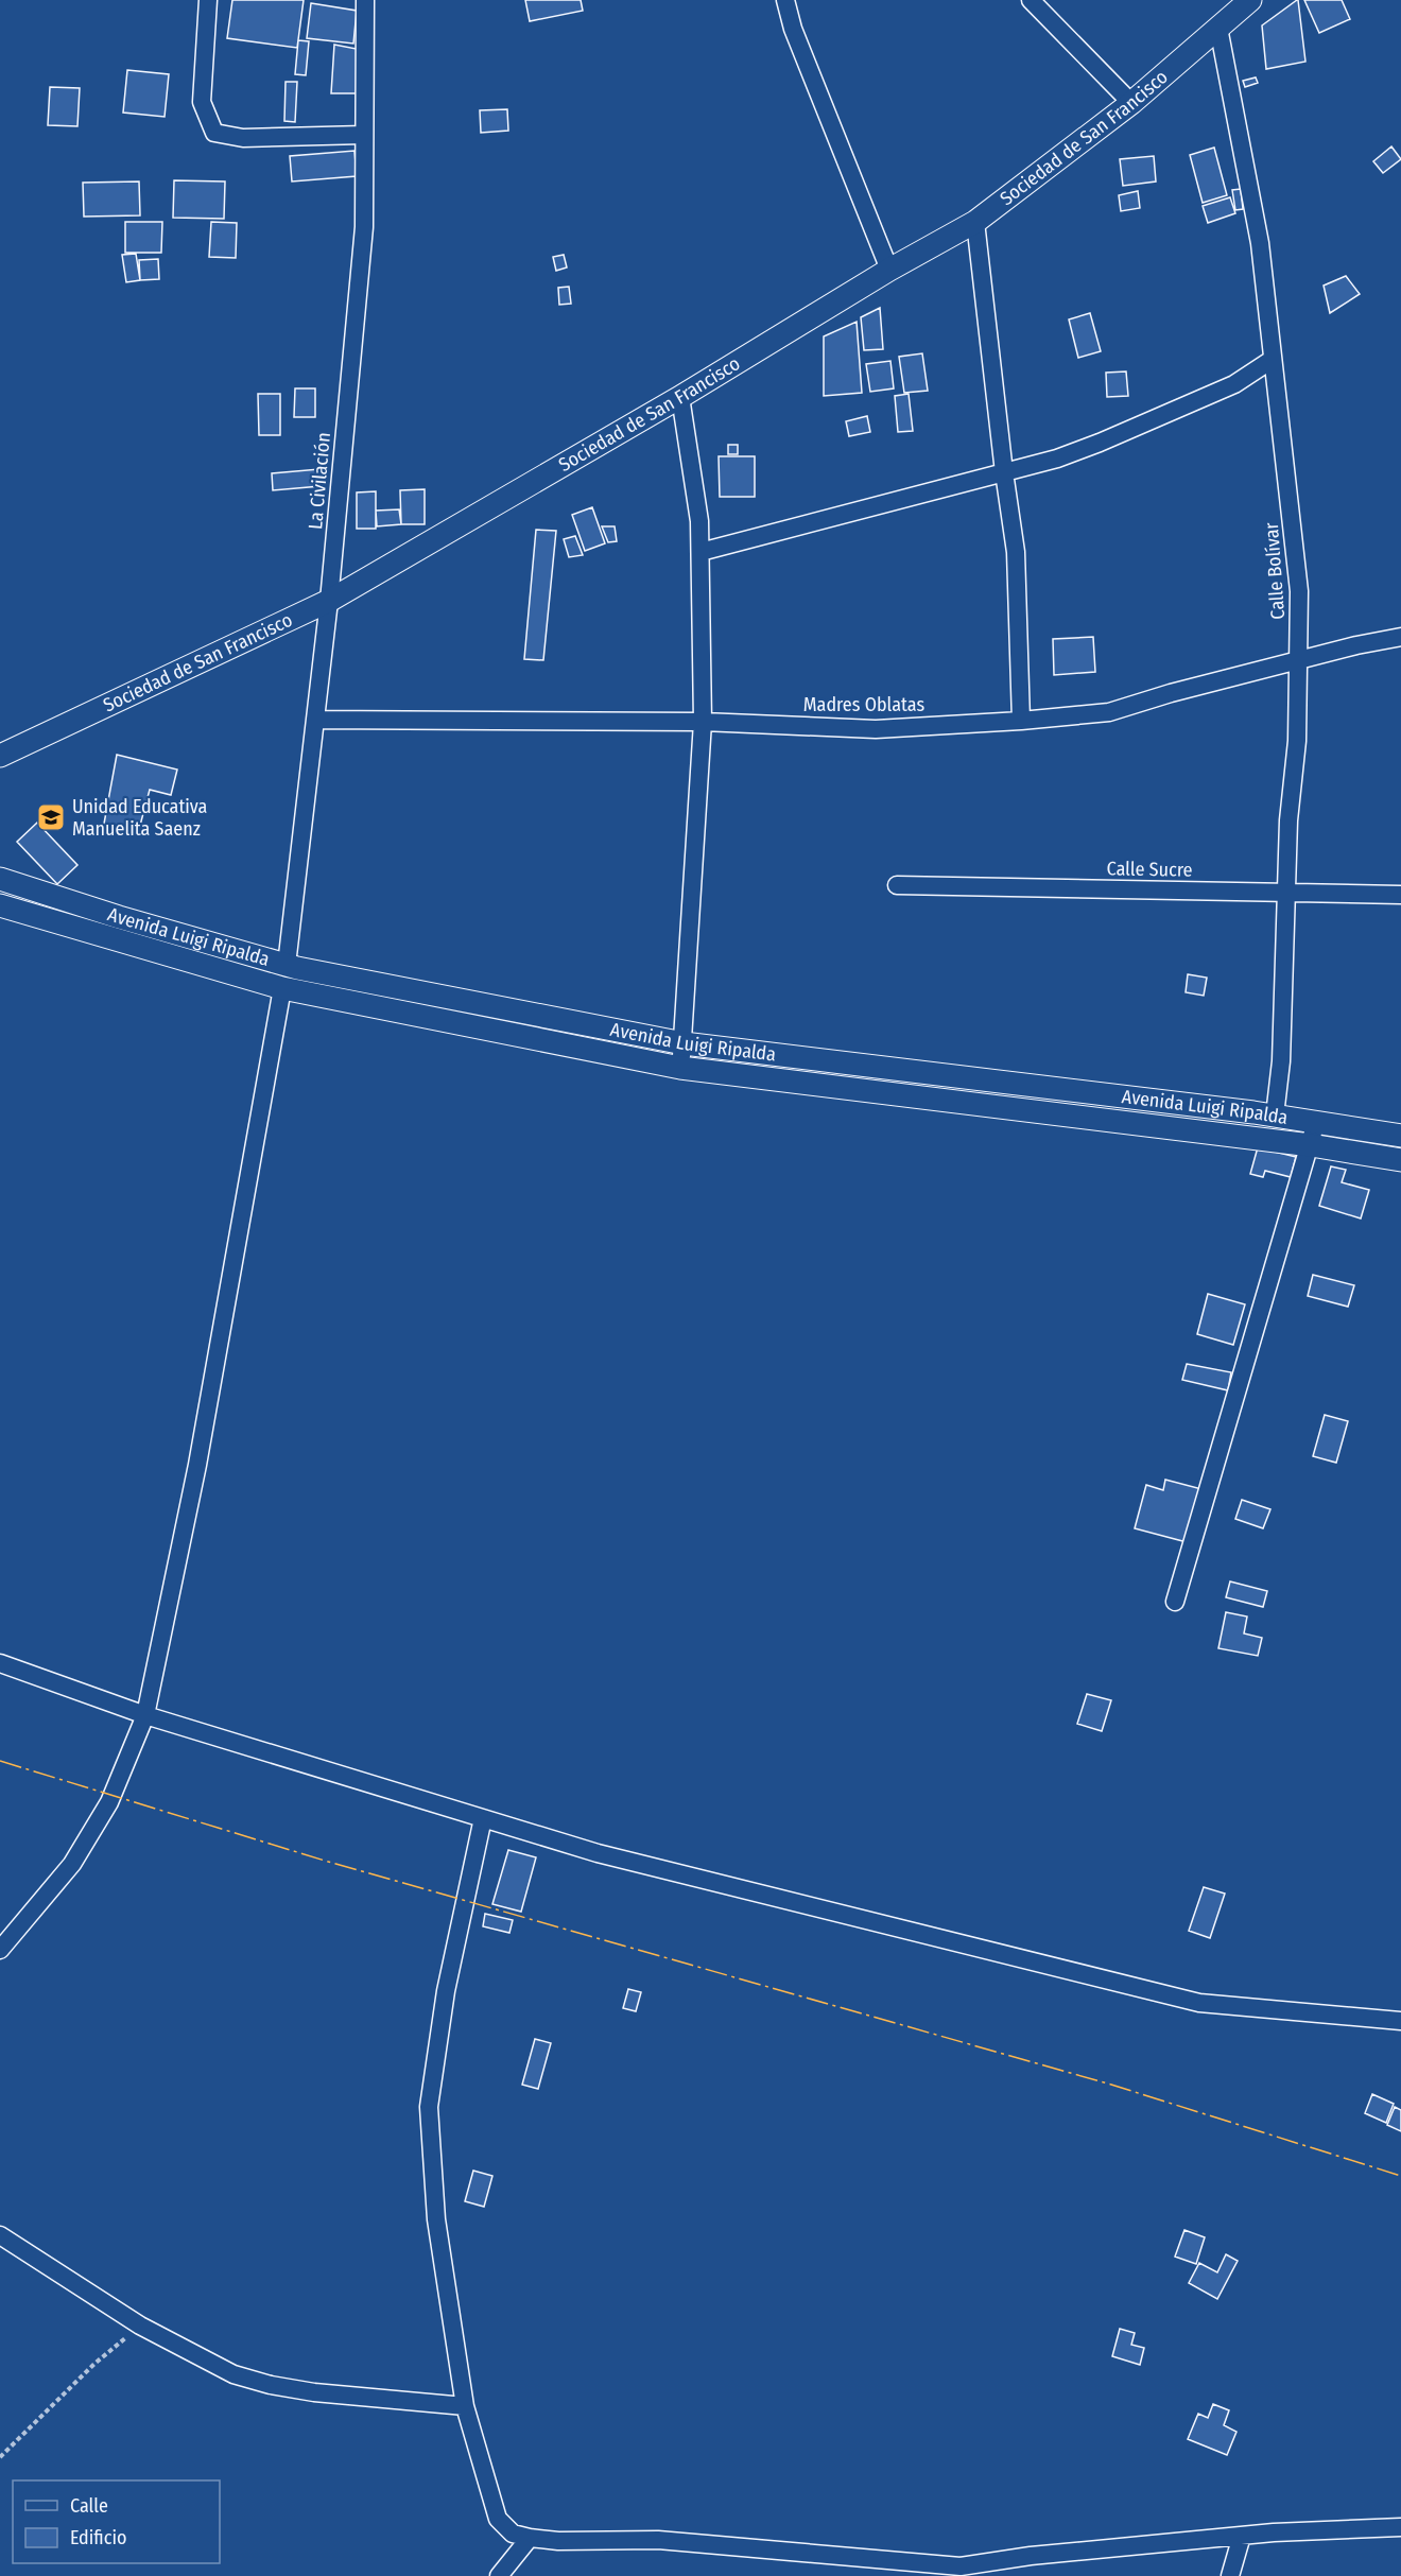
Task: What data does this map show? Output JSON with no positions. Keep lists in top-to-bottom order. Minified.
{"streets":{"street":["Sociedad de San Francisco","La Civilación","Calle Bolívar","Madres Oblatas","Calle Sucre","Avenida Luigi Ripalda"]},"crossings":[["Sociedad de San Francisco","La Civilación"],["Sociedad de San Francisco","Calle Bolívar"],["La Civilación","Madres Oblatas"],["La Civilación","Avenida Luigi Ripalda"],["Calle Bolívar","Madres Oblatas"],["Calle Bolívar","Calle Sucre"],["Calle Bolívar","Avenida Luigi Ripalda"]],"places":{"school or university":["Unidad Educativa Manuelita Saenz"]},"legend":["Calle","Edificio"]}
